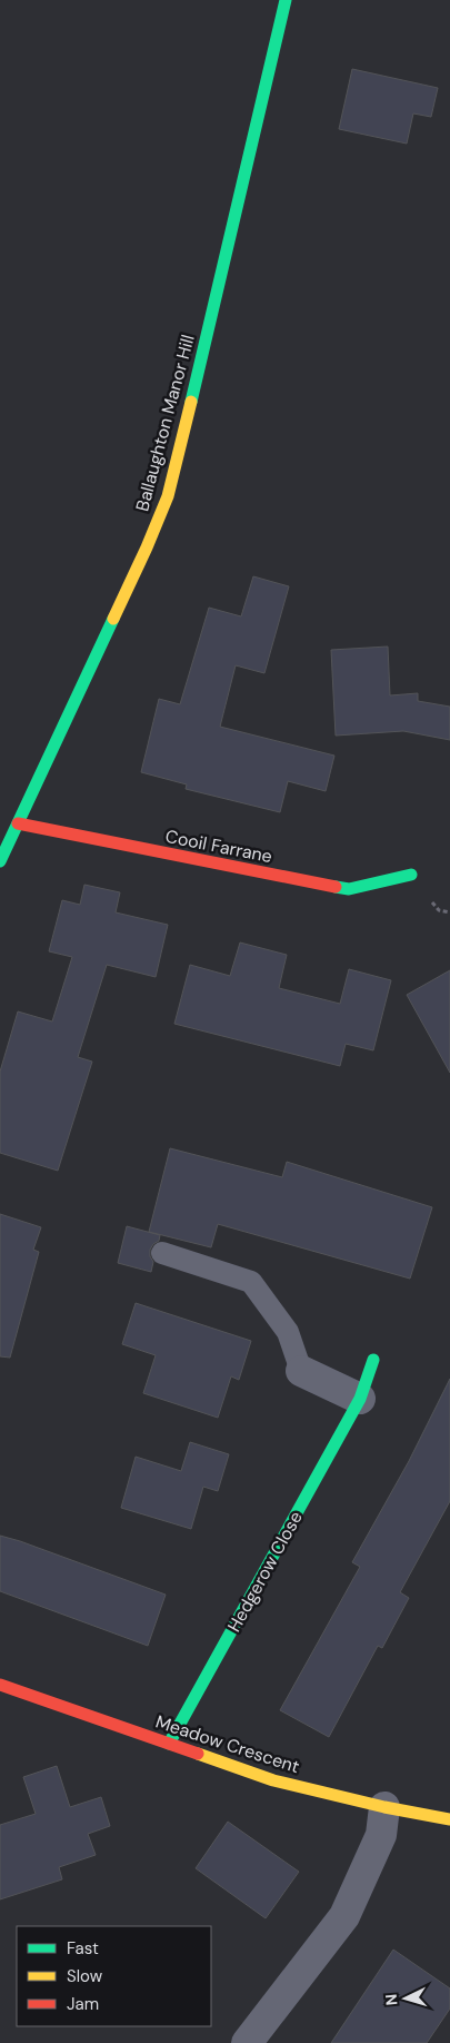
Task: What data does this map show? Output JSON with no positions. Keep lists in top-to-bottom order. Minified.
{"streets":{"street":["Ballaughton Manor Hill","Cooil Farrane","Hedgerow Close","Meadow Crescent"]},"crossings":[["Ballaughton Manor Hill","Cooil Farrane"],["Hedgerow Close","Meadow Crescent"]],"legend":["Fast","Slow","Jam"],"north":"left"}
